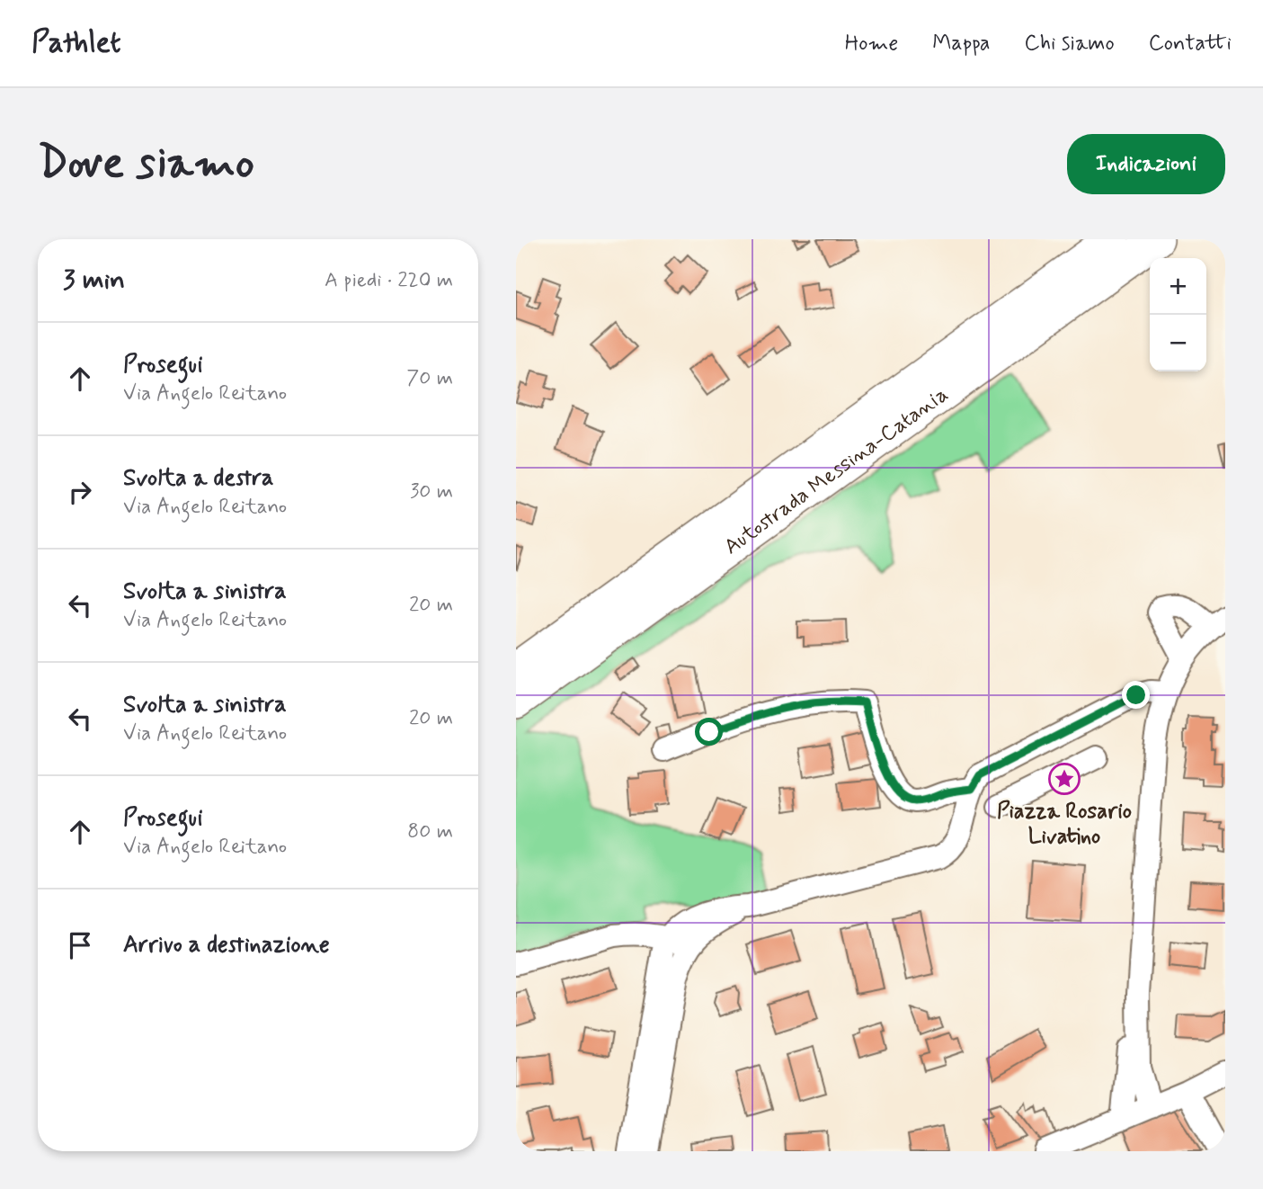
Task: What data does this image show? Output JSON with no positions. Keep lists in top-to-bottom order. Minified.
{"streets":{"highway":["Autostrada Messina-Catania"]},"places":{"place":["Piazza Rosario Livatino"]},"page":{"header":"Pathlet","nav":["Home","Mappa","Chi siamo","Contatti"],"buttons":"Indicazioni","title":"Dove siamo","heading":["3 min","A piedi · 220 m"],"map_buttons":["+","−"],"list":[["Prosegui","Via Angelo Reitano","70 m"],["Svolta a destra","Via Angelo Reitano","30 m"],["Svolta a sinistra","Via Angelo Reitano","20 m"],["Svolta a sinistra","Via Angelo Reitano","20 m"],["Prosegui","Via Angelo Reitano","80 m"],"Arrivo a destinazione"]}}
